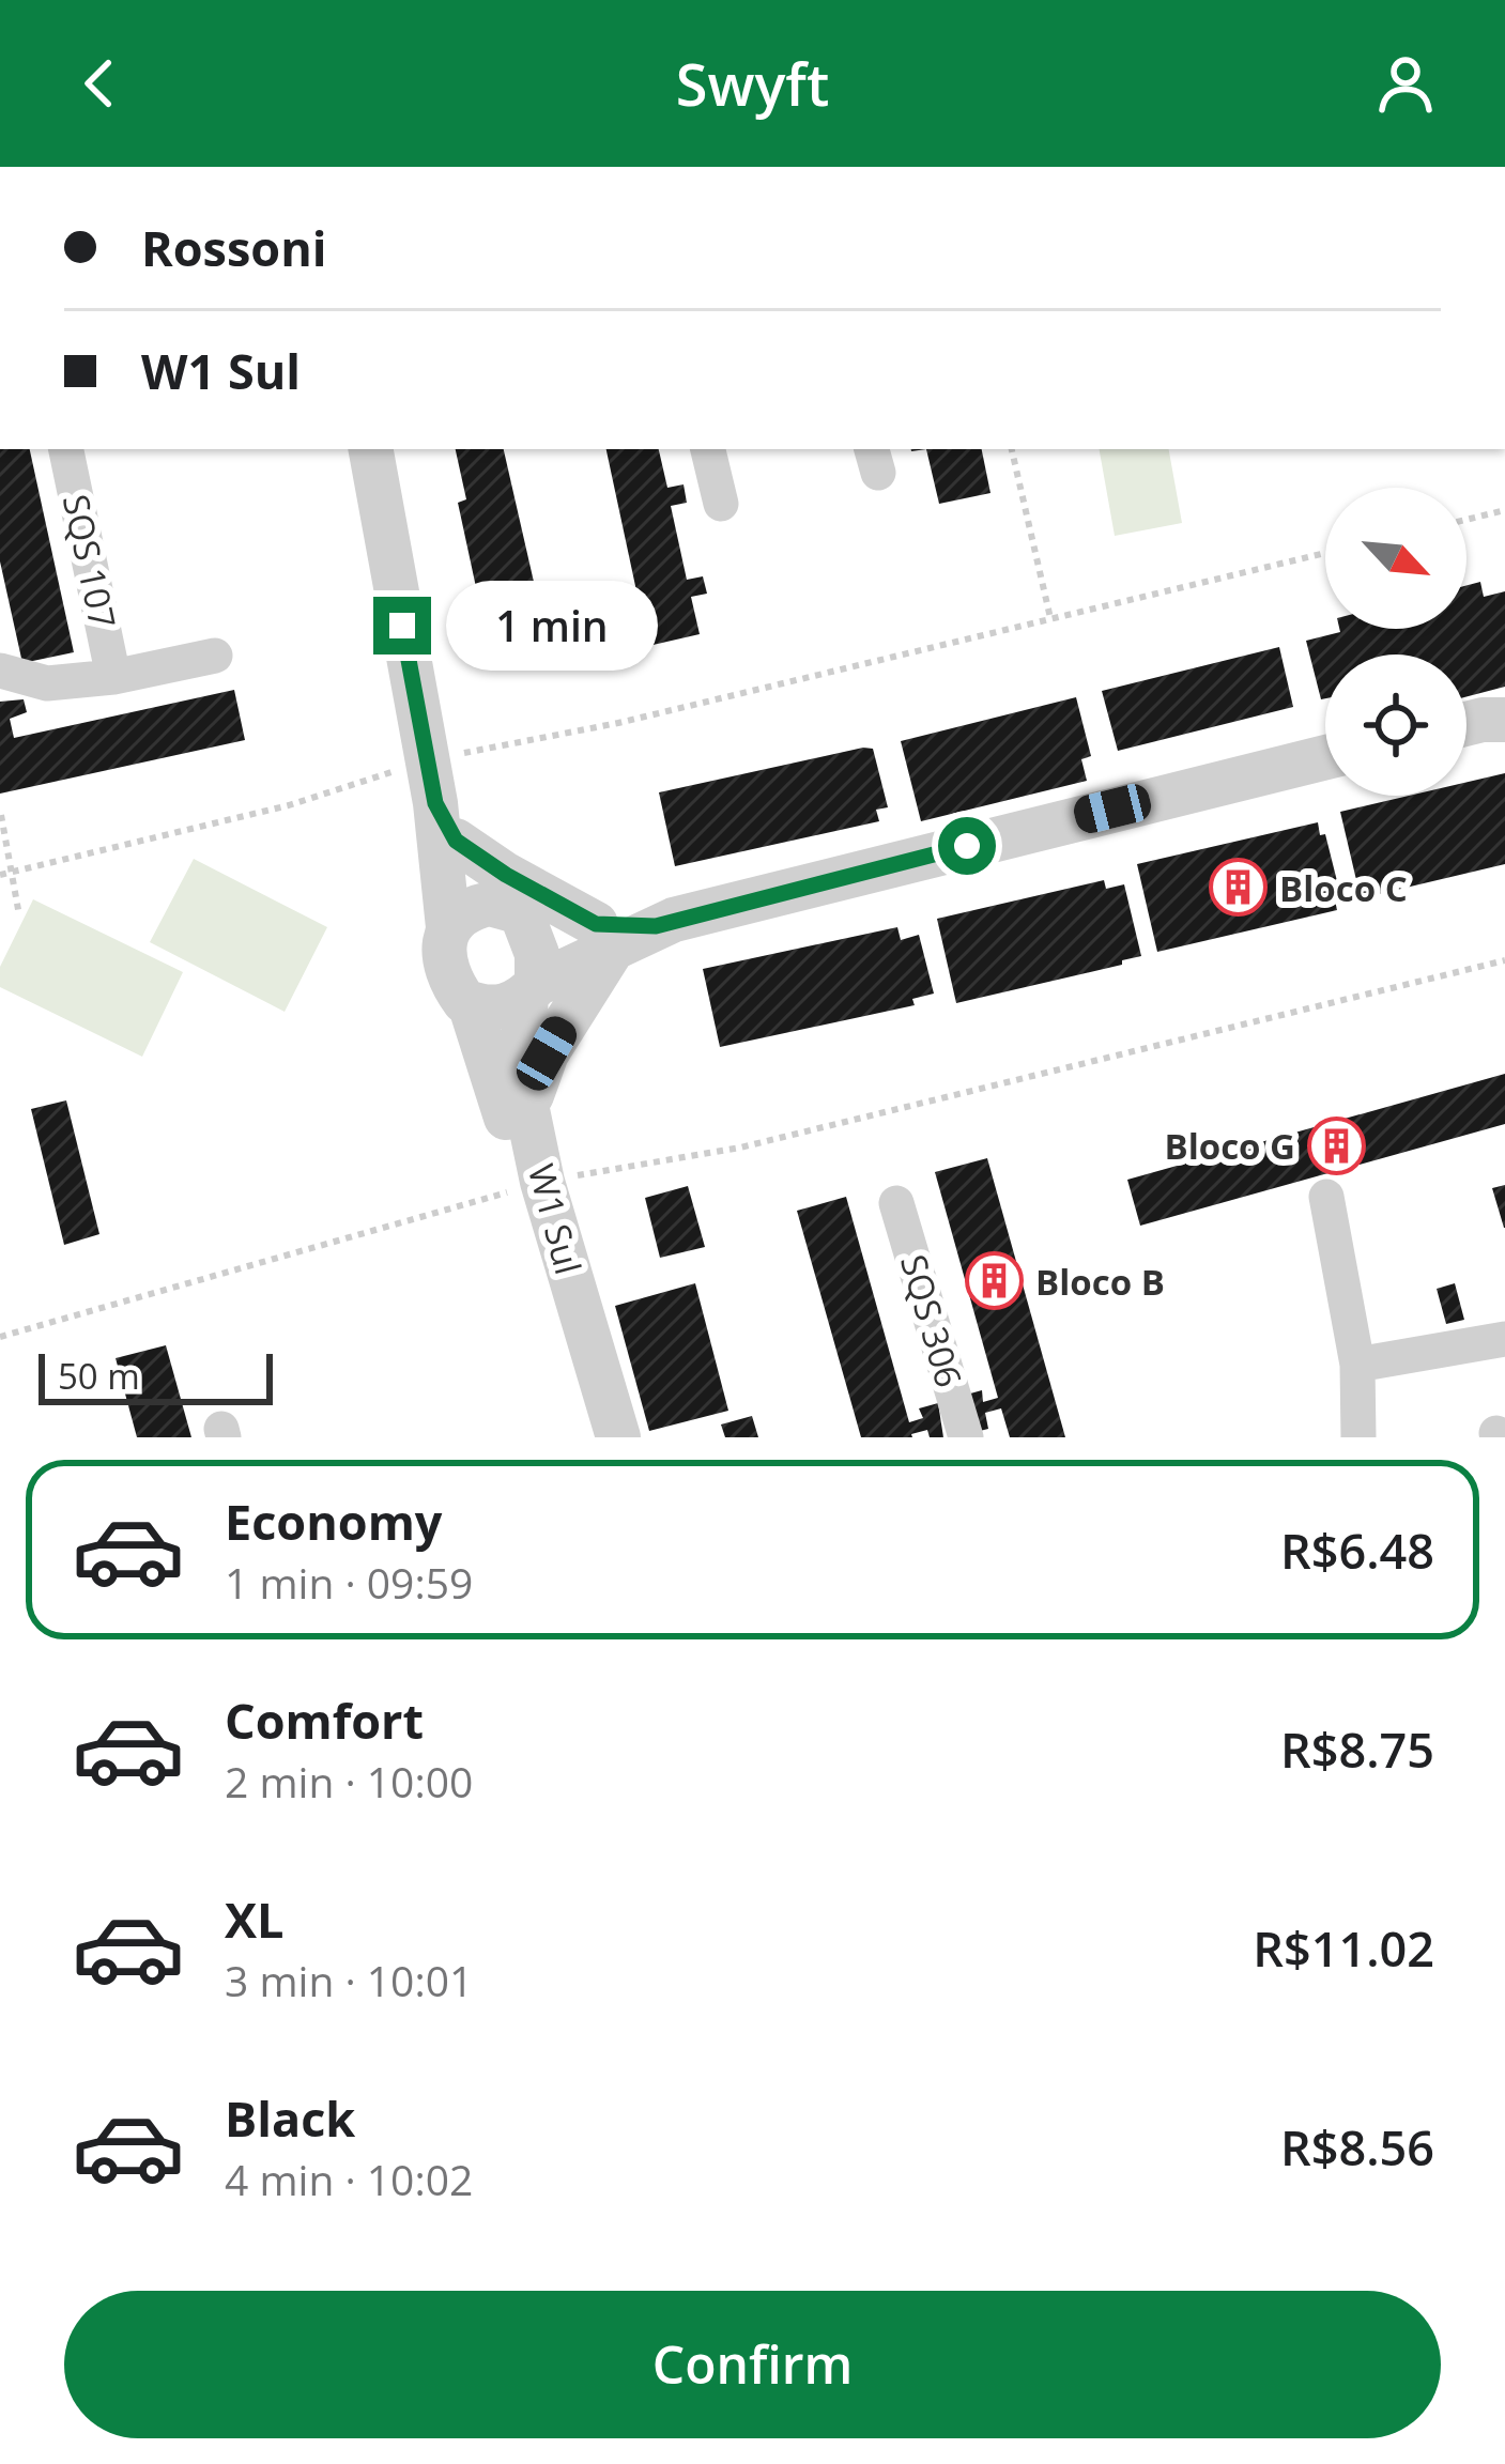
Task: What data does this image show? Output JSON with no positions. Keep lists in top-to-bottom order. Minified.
{"streets":{"street":["SQS 107","W1 Sul","SQS 306"]},"places":{"building":["Bloco C","Bloco G","Bloco B"]},"scale_bar":"50 m","north":"bottom right","page":{"header":"Swyft","banner":["Rossoni","W1 Sul"],"bubble":"1 min","scale":"50 m","list":[{"name":"Economy","note":"1 min · 09:59","value":"R$6.48"},{"name":"Comfort","note":"2 min · 10:00","value":"R$8.75"},{"name":"XL","note":"3 min · 10:01","value":"R$11.02"},{"name":"Black","note":"4 min · 10:02","value":"R$8.56"}],"buttons":"Confirm"}}
